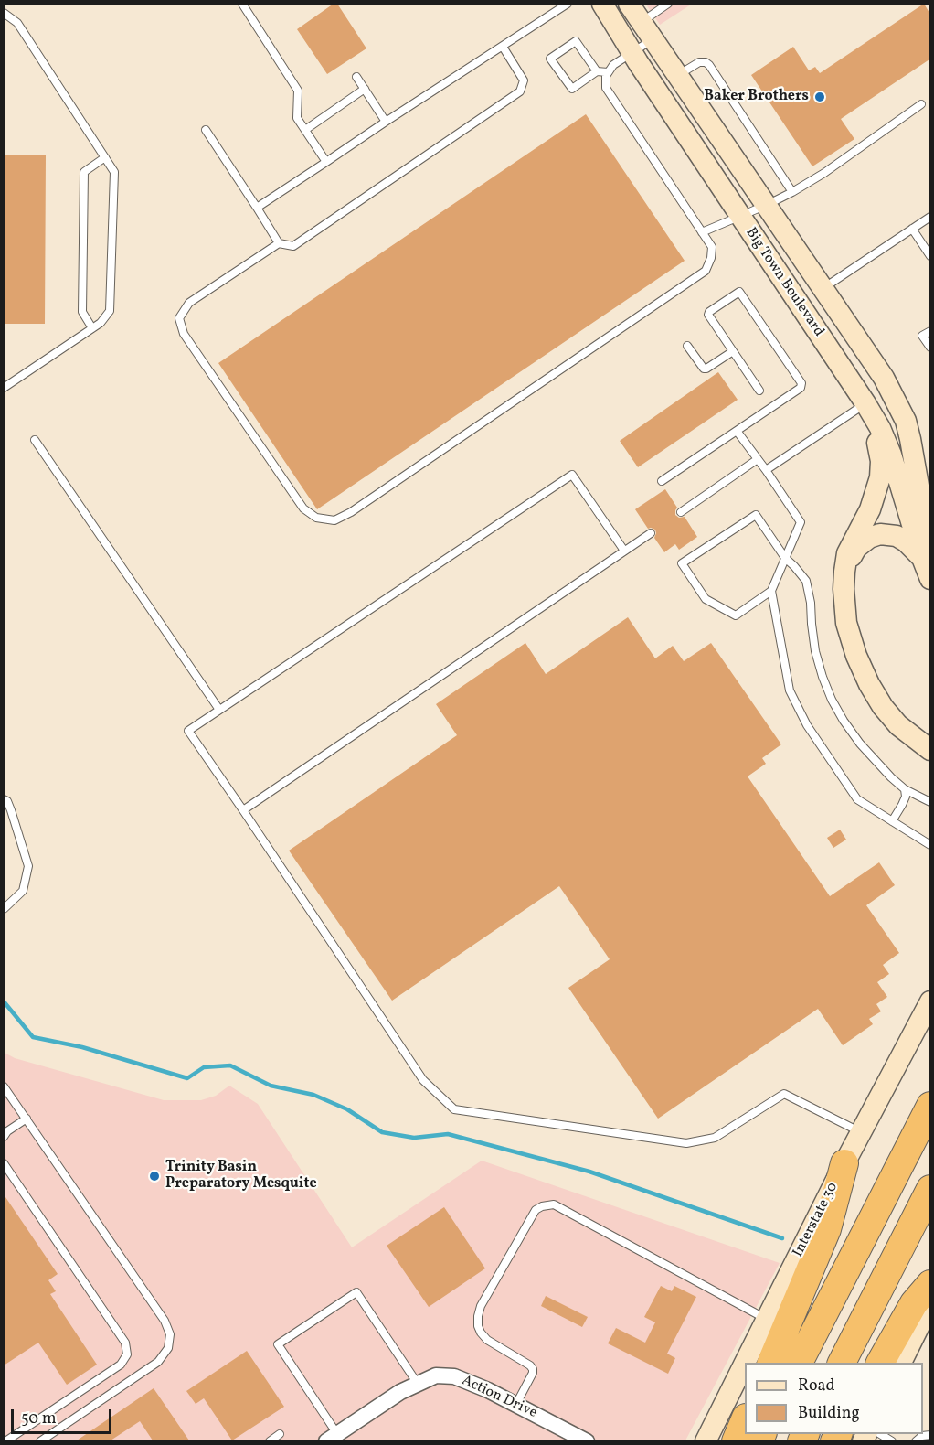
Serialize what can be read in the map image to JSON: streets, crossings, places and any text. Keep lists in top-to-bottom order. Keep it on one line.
{"streets":{"main road":["Big Town Boulevard","Interstate 30"],"street":["Action Drive"]},"places":["Baker Brothers","Trinity Basin Preparatory Mesquite"],"legend":["Road","Building"],"scale_bar":"50 m"}
